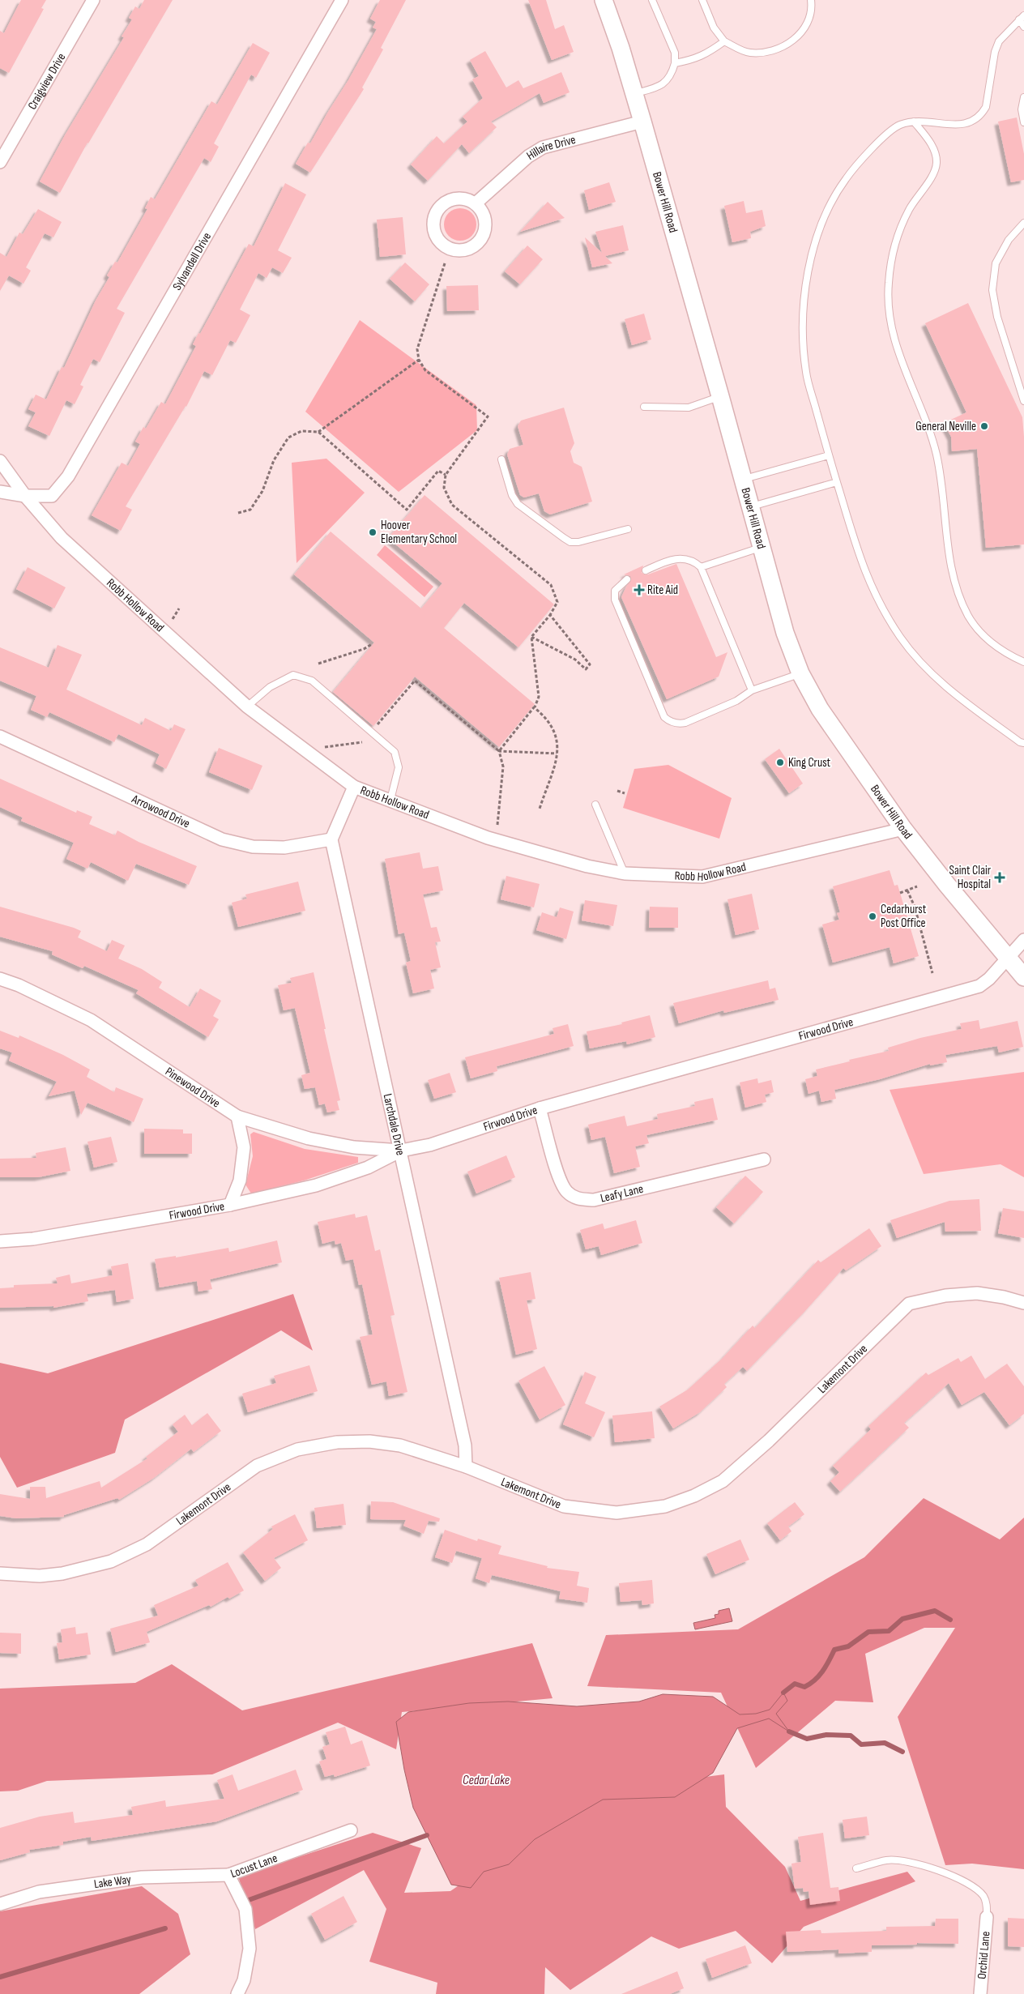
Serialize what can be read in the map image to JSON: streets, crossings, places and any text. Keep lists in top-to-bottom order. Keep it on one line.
{"streets":{"main road":["Bower Hill Road"],"street":["Craigview Drive","Hillaire Drive","Sylvandell Drive","Robb Hollow Road","Arrowood Drive","Firwood Drive","Pinewood Drive","Larchdale Drive","Leafy Lane","Lakemont Drive","Locust Lane","Lake Way","Orchid Lane"]},"crossings":[["Hillaire Drive","Bower Hill Road"],["Bower Hill Road","Robb Hollow Road"],["Bower Hill Road","Firwood Drive"],["Sylvandell Drive","Robb Hollow Road"],["Arrowood Drive","Larchdale Drive"],["Firwood Drive","Pinewood Drive"],["Firwood Drive","Larchdale Drive"],["Firwood Drive","Leafy Lane"],["Pinewood Drive","Larchdale Drive"],["Larchdale Drive","Lakemont Drive"],["Locust Lane","Lake Way"]],"water":["Cedar Lake"],"places":{"other":["General Neville","Hoover Elementary School","King Crust","Cedarhurst Post Office"],"health":["Rite Aid","Saint Clair Hospital"]}}
